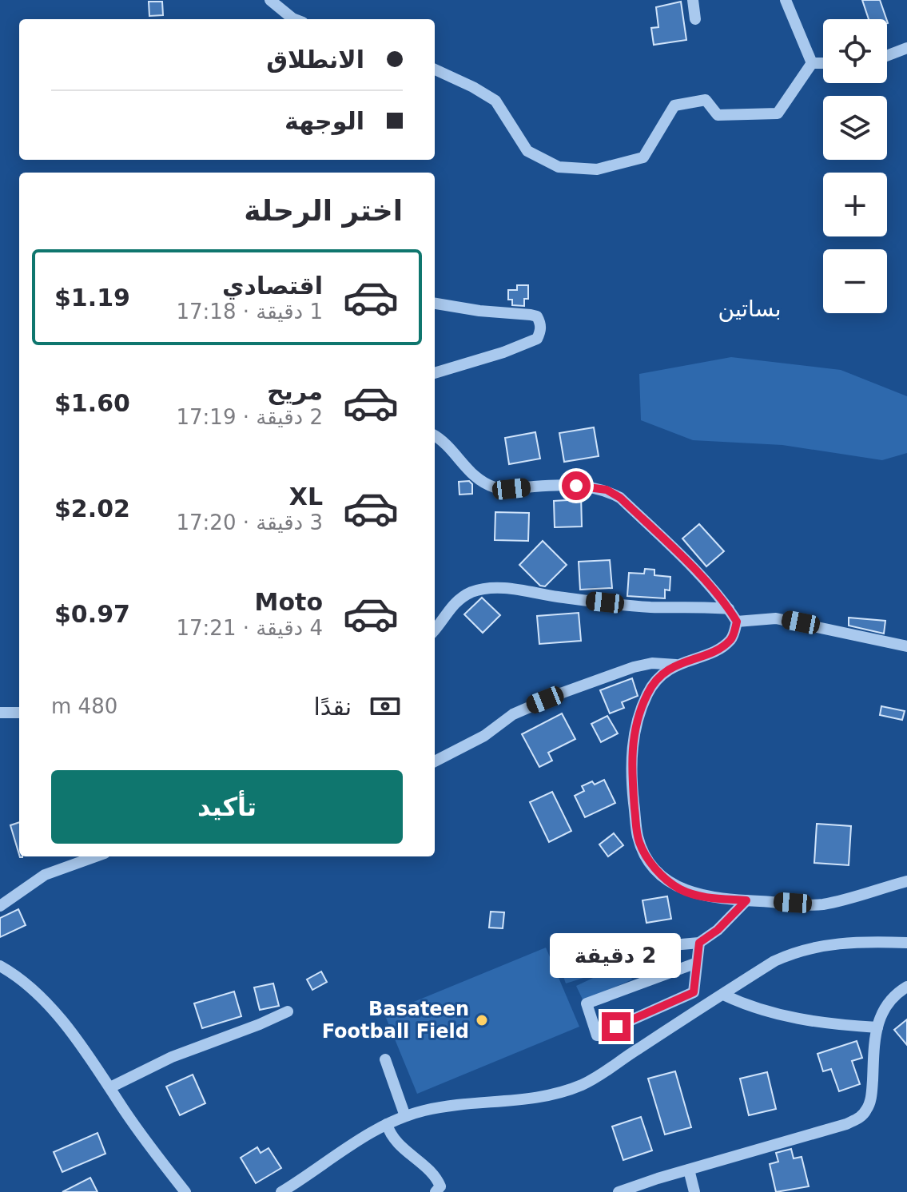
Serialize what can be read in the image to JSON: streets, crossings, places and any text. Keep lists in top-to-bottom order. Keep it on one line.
{"districts":["بساتين"],"places":["Basateen Football Field"],"page":{"map_buttons":["+","−"],"banner":["الانطلاق","الوجهة"],"heading":"اختر الرحلة","list":[{"name":"اقتصادي","note":"1 دقيقة · 17:18","value":"$1.19"},{"name":"مريح","note":"2 دقيقة · 17:19","value":"$1.60"},{"name":"XL","note":"3 دقيقة · 17:20","value":"$2.02"},{"name":"Moto","note":"4 دقيقة · 17:21","value":"$0.97"}],"pay":["نقدًا","480 m"],"buttons":"تأكيد","bubble":"2 دقيقة"}}
